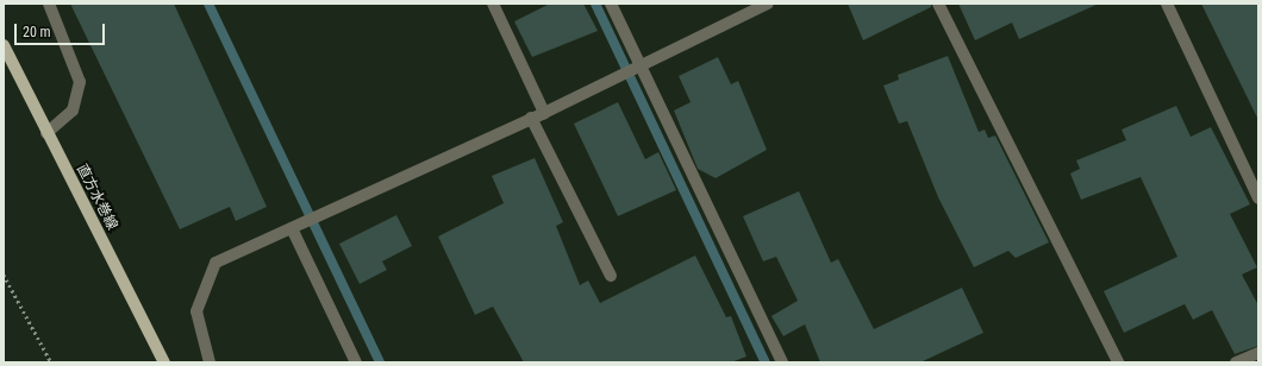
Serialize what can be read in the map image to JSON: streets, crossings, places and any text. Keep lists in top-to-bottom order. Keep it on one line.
{"streets":{"main road":["直方水巻線"]},"scale_bar":"20 m"}
